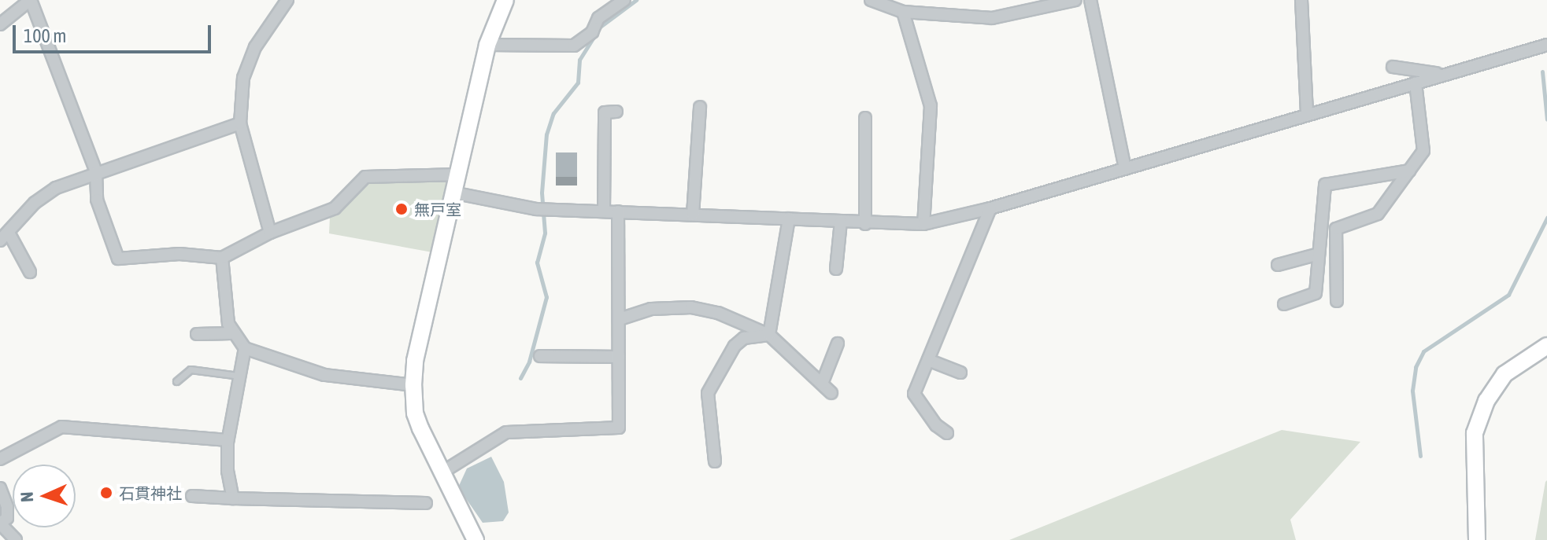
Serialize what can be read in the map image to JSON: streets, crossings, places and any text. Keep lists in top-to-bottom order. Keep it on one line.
{"places":["無戸室","石貫神社"],"scale_bar":"100 m","north":"left"}
